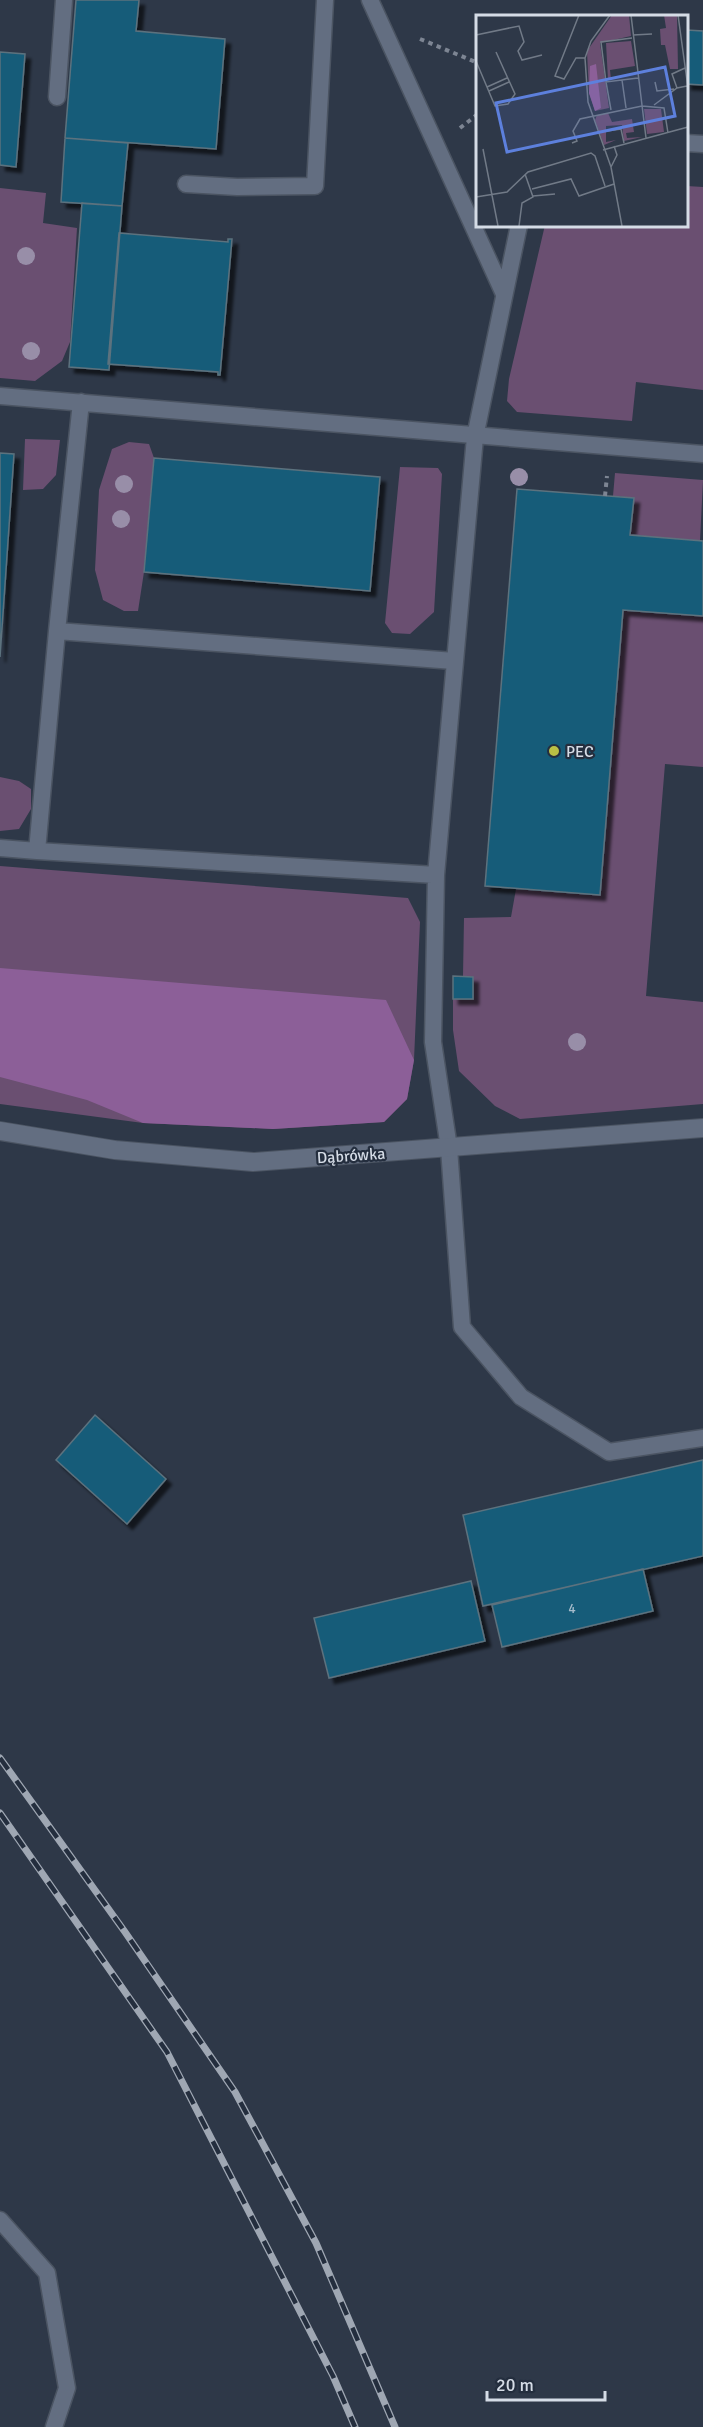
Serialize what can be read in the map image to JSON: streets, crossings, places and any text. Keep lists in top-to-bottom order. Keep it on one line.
{"streets":{"street":["Dąbrówka"]},"places":["PEC"],"house_numbers":["4"],"scale_bar":"20 m"}
